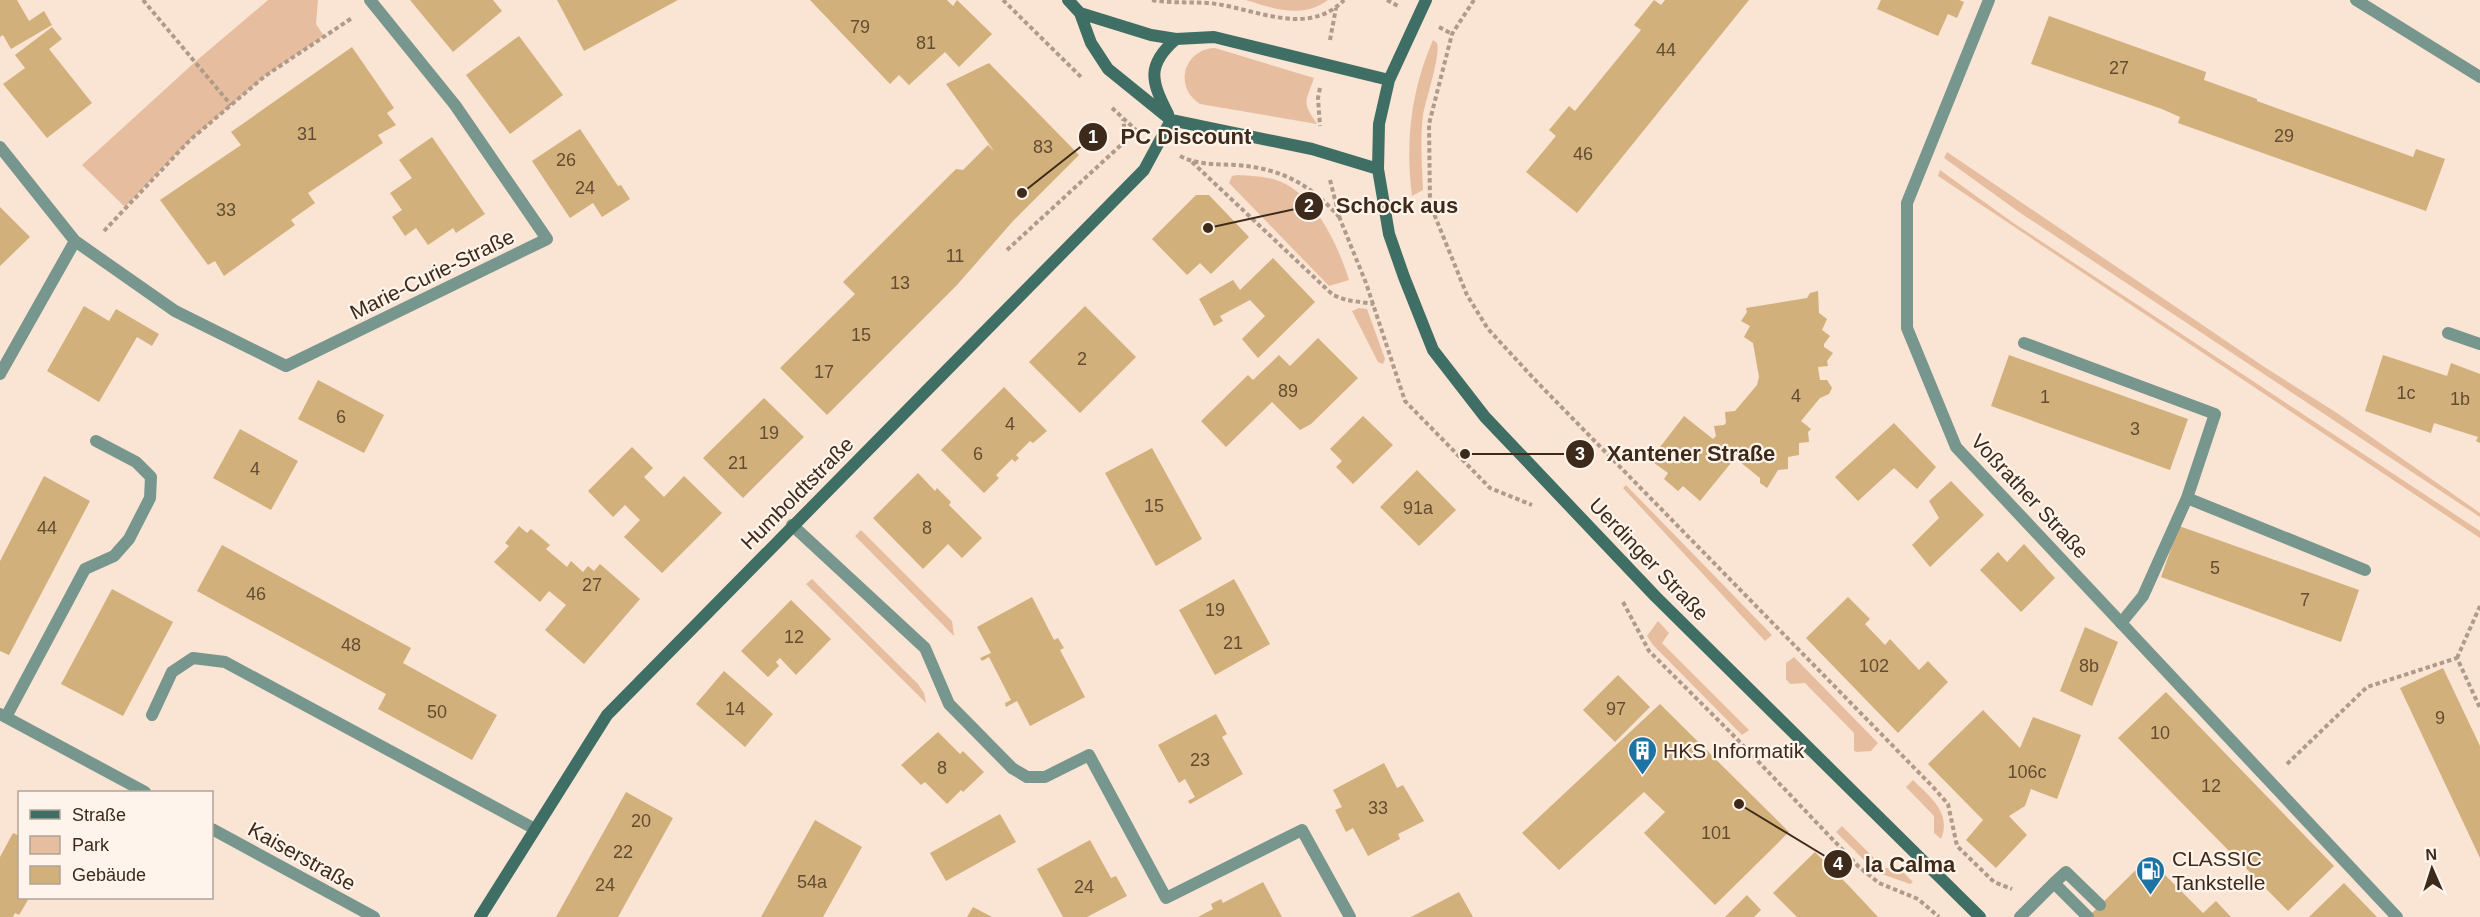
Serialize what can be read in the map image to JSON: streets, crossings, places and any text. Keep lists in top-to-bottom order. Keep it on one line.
{"streets":{"main road":["Humboldtstraße","Uerdinger Straße"],"street":["Marie-Curie-Straße","Voßrather Straße","Kaiserstraße"]},"places":{"other":["PC Discount","Schock aus","Xantener Straße","la Calma"],"building":["HKS Informatik"],"fuel station":["CLASSIC Tankstelle"]},"house_numbers":["79","81","44","27","31","29","83","46","26","24","33","11","13","15","2","17","89","1c","4","1","1b","6","4","3","19","6","21","4","15","91a","44","8","5","27","46","7","19","12","21","48","102","8b","14","97","50","9","10","23","8","106c","12","33","20","101","22","54a","24","24"],"legend":["Straße","Park","Gebäude"],"north":"top"}
